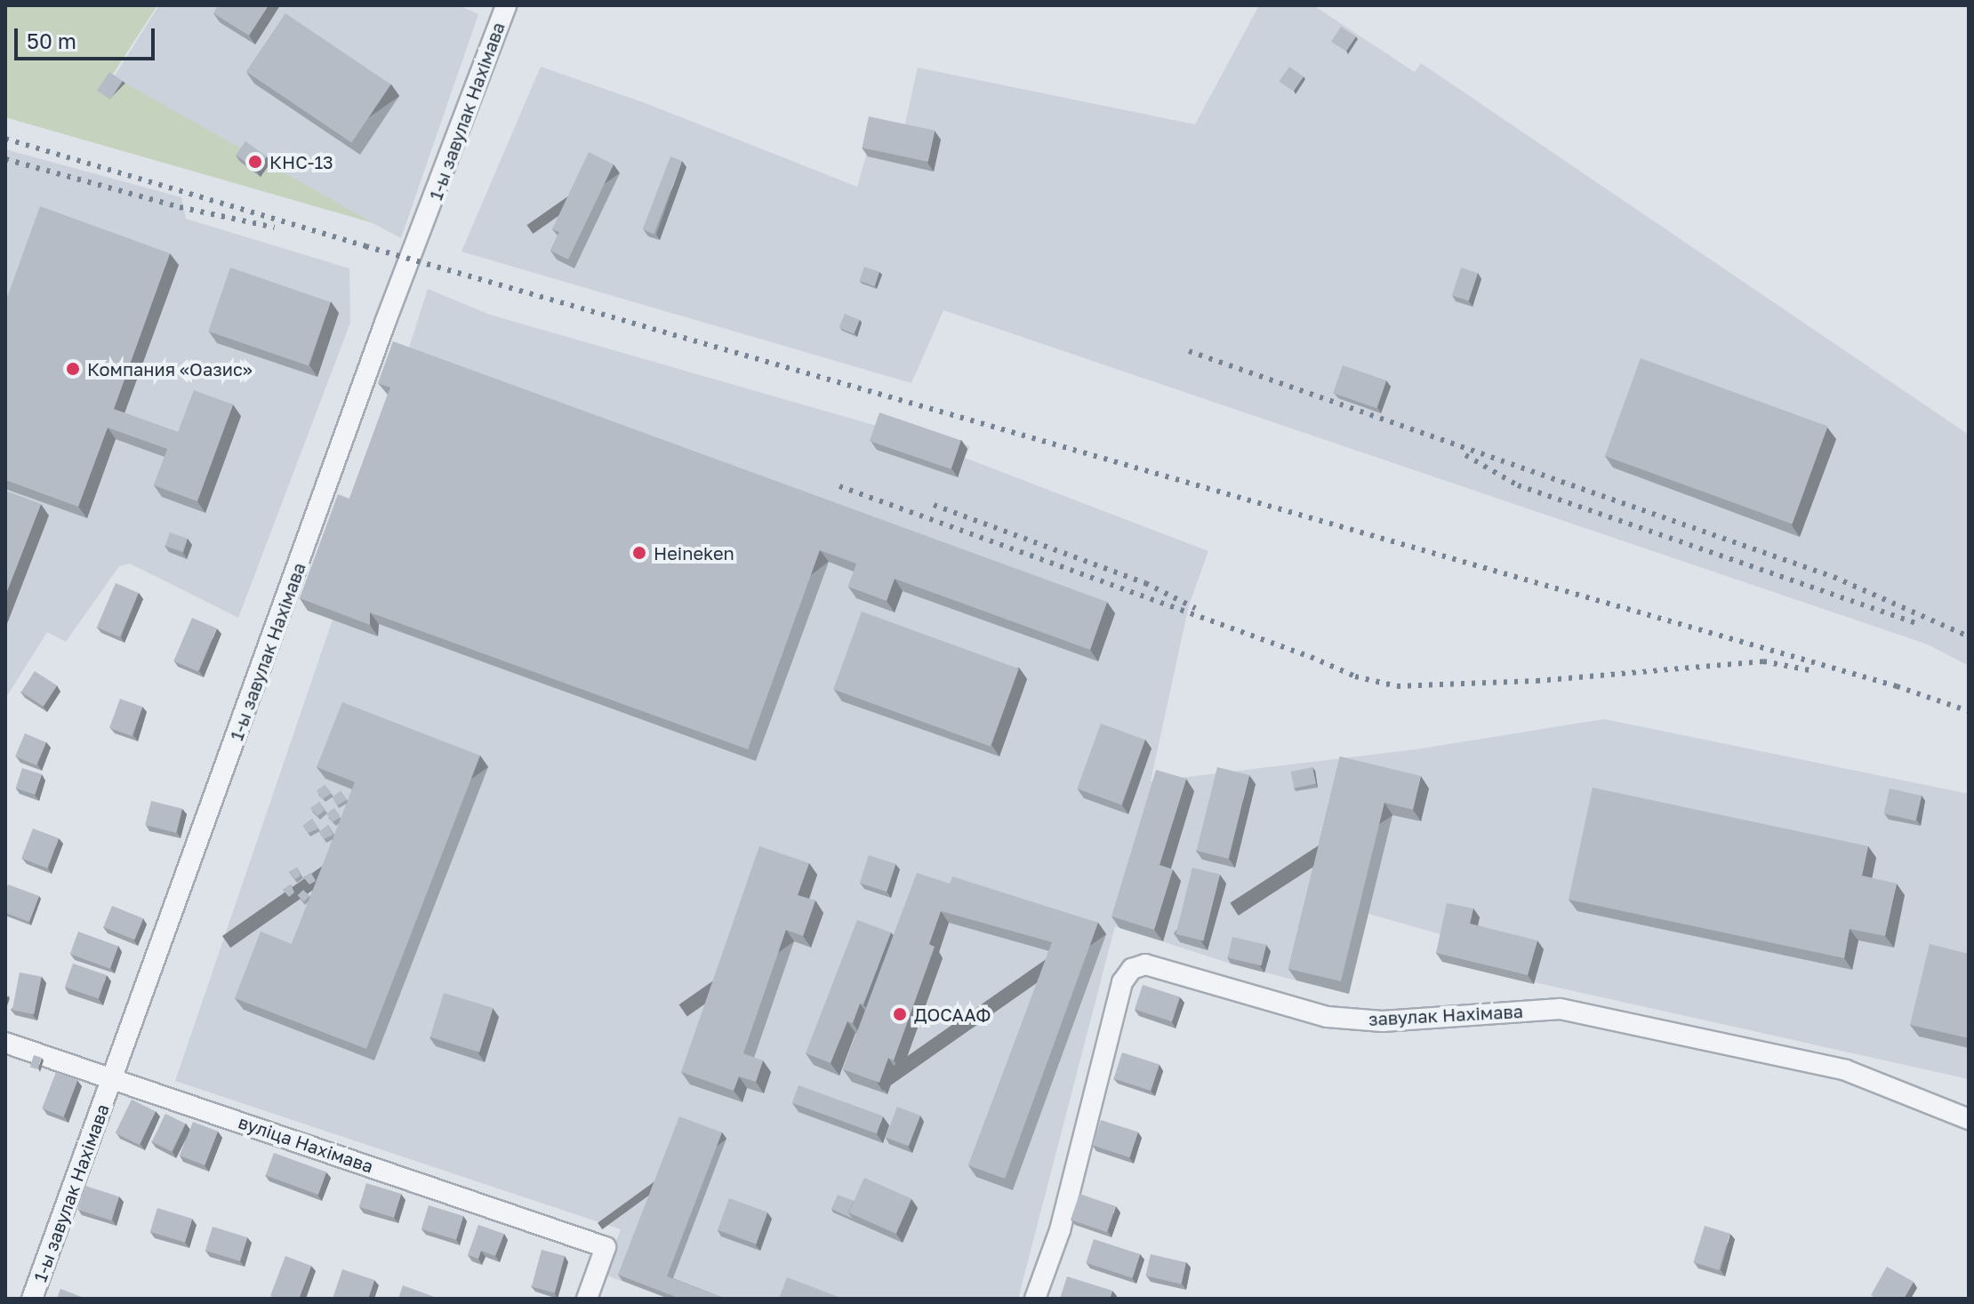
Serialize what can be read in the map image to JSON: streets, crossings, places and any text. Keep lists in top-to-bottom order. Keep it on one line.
{"streets":{"street":["1-ы завулак Нахімава","завулак Нахімава","вуліца Нахімава"]},"crossings":[["1-ы завулак Нахімава","вуліца Нахімава"]],"places":["КНС-13","Компания «Оазис»","Heineken","ДОСААФ"],"scale_bar":"50 m"}
